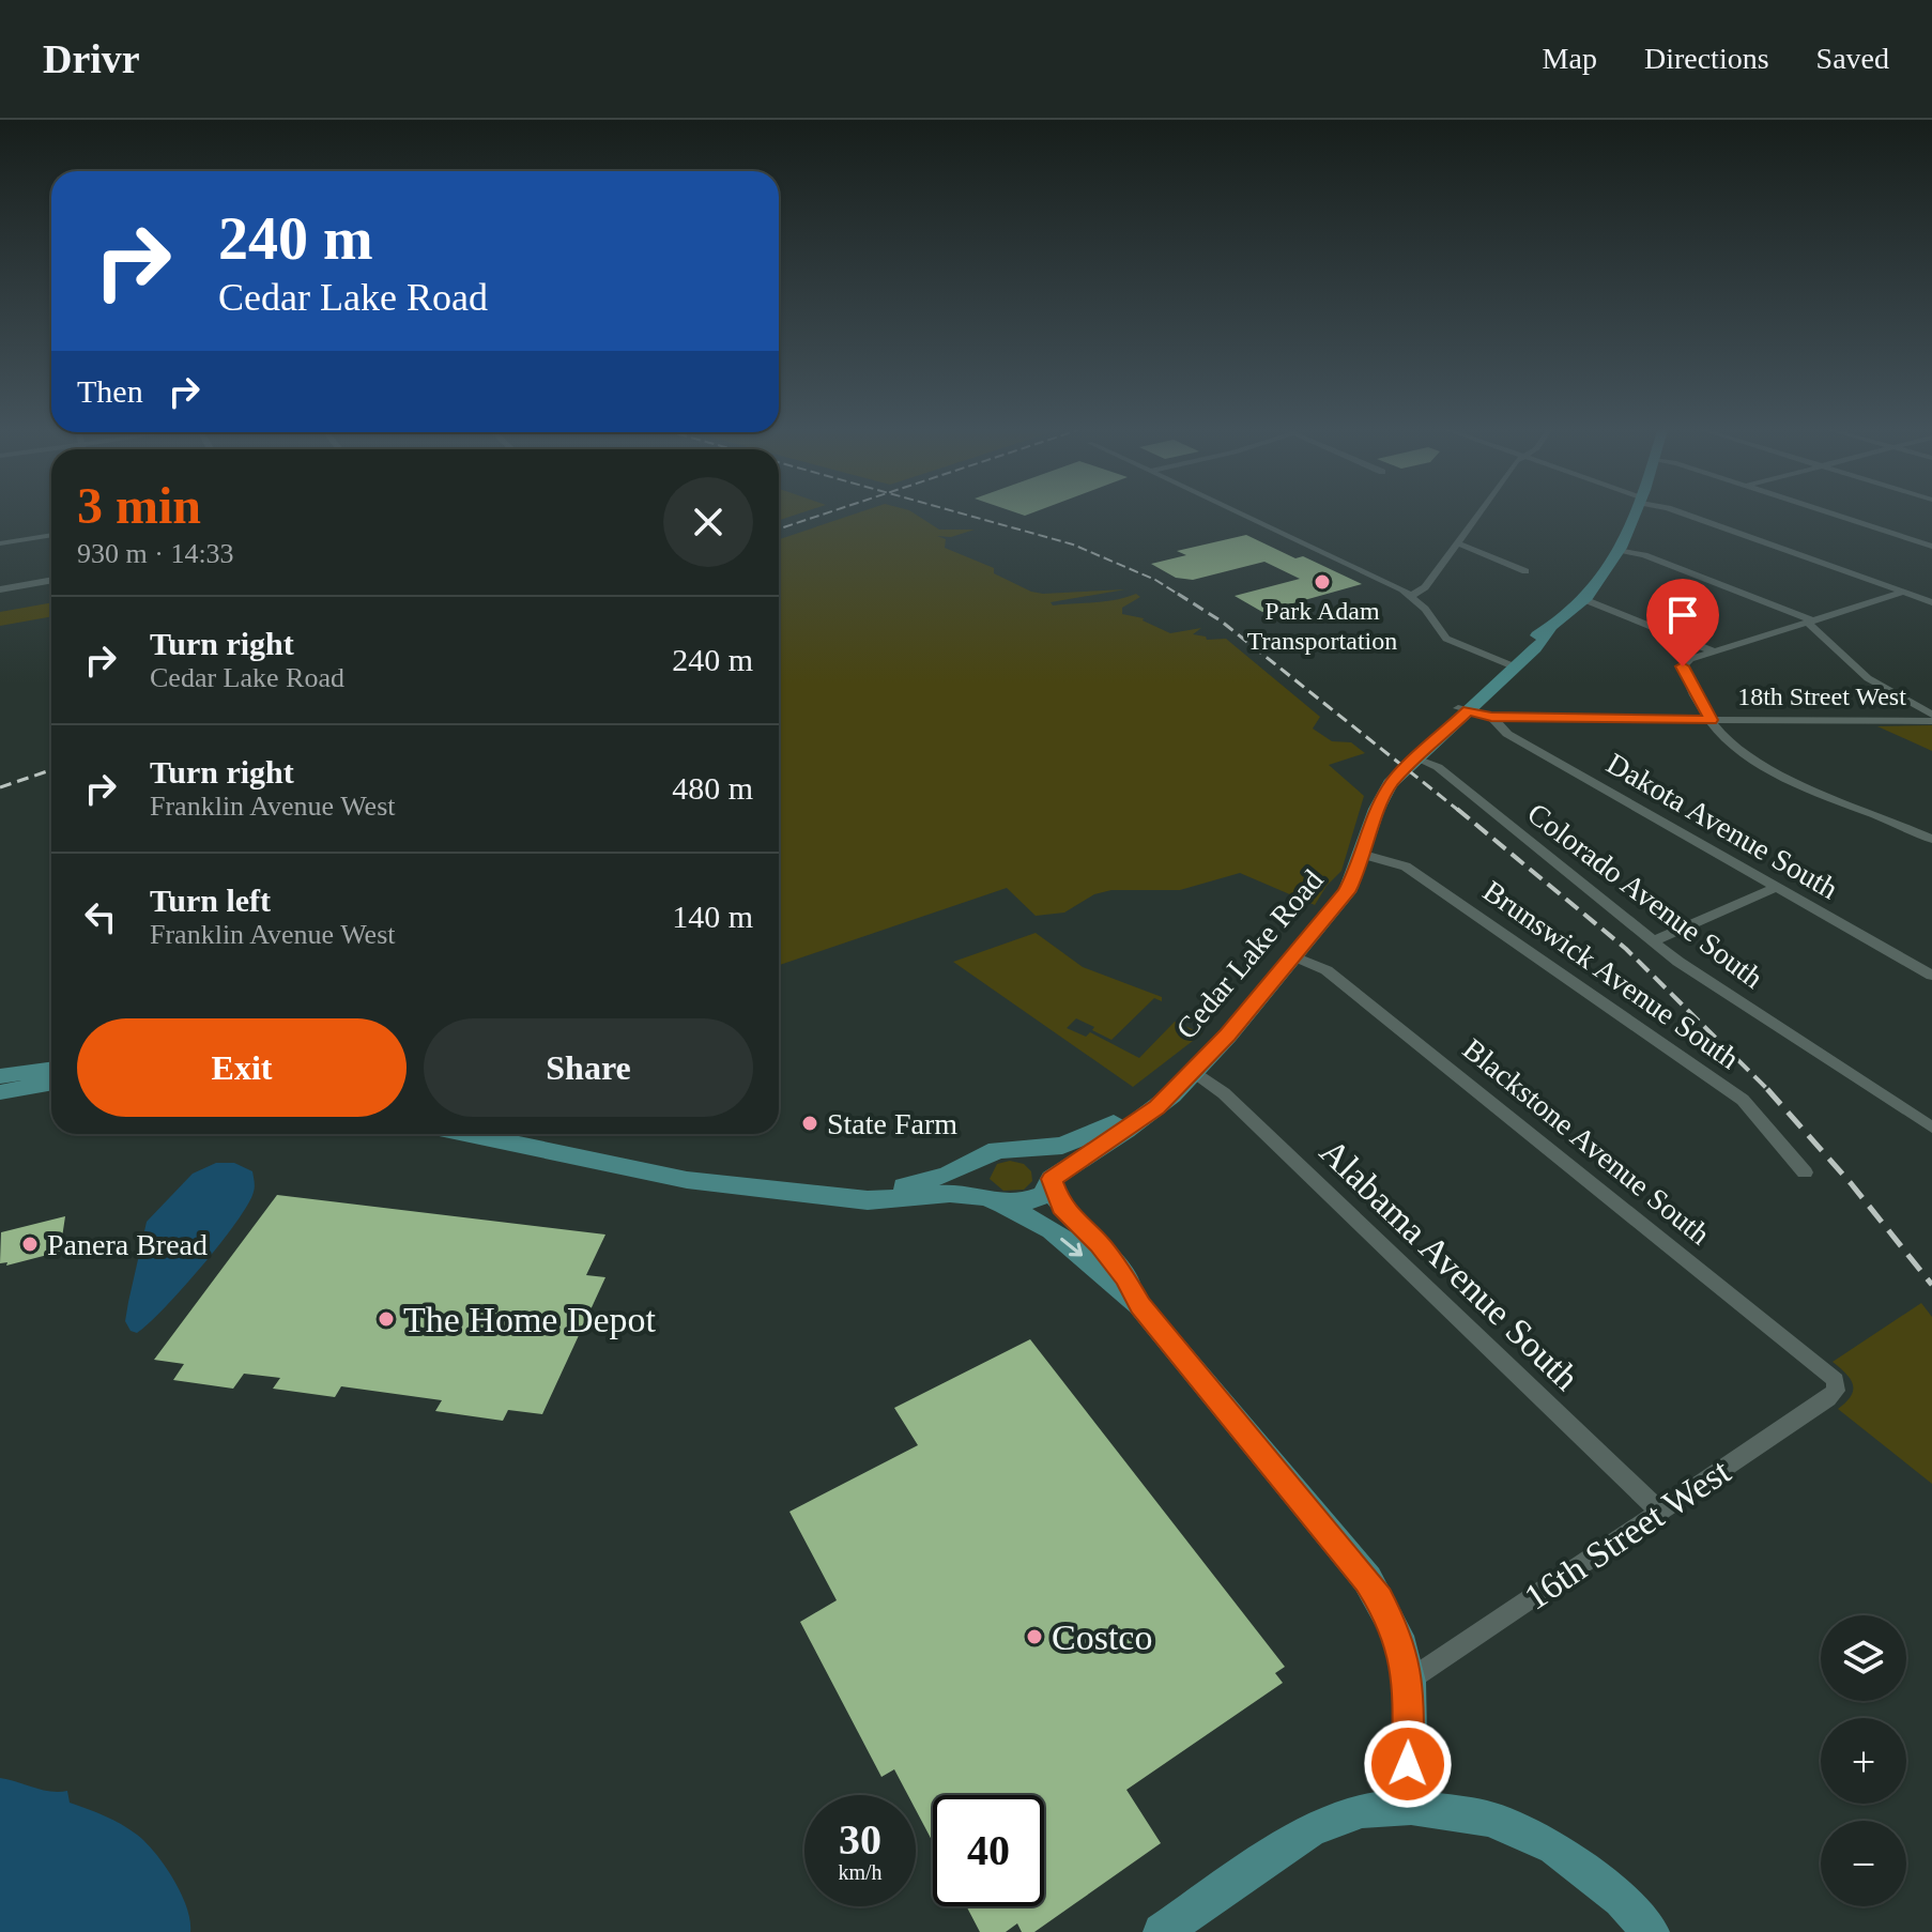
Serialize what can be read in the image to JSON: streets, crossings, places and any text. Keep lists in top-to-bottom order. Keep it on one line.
{"streets":{"street":["18th Street West","Dakota Avenue South","Colorado Avenue South","Cedar Lake Road","Brunswick Avenue South","Blackstone Avenue South","Alabama Avenue South","16th Street West"]},"crossings":[["18th Street West","Dakota Avenue South"],["Colorado Avenue South","Cedar Lake Road"],["Cedar Lake Road","Brunswick Avenue South"],["Cedar Lake Road","Blackstone Avenue South"],["Cedar Lake Road","Alabama Avenue South"],["Blackstone Avenue South","16th Street West"],["Alabama Avenue South","16th Street West"]],"places":["Park Adam Transportation","State Farm","Panera Bread","The Home Depot","Costco"],"page":{"header":"Drivr","nav":["Map","Directions","Saved"],"turn":["240 m","Cedar Lake Road"],"then":"Then","heading":["3 min","930 m · 14:33"],"list":[{"name":"Turn right","note":"Cedar Lake Road","value":"240 m"},{"name":"Turn right","note":"Franklin Avenue West","value":"480 m"},{"name":"Turn left","note":"Franklin Avenue West","value":"140 m"}],"buttons":["Exit","Share"],"map_buttons":["+","−"],"speed":"30 km/h","limit":"40"}}
